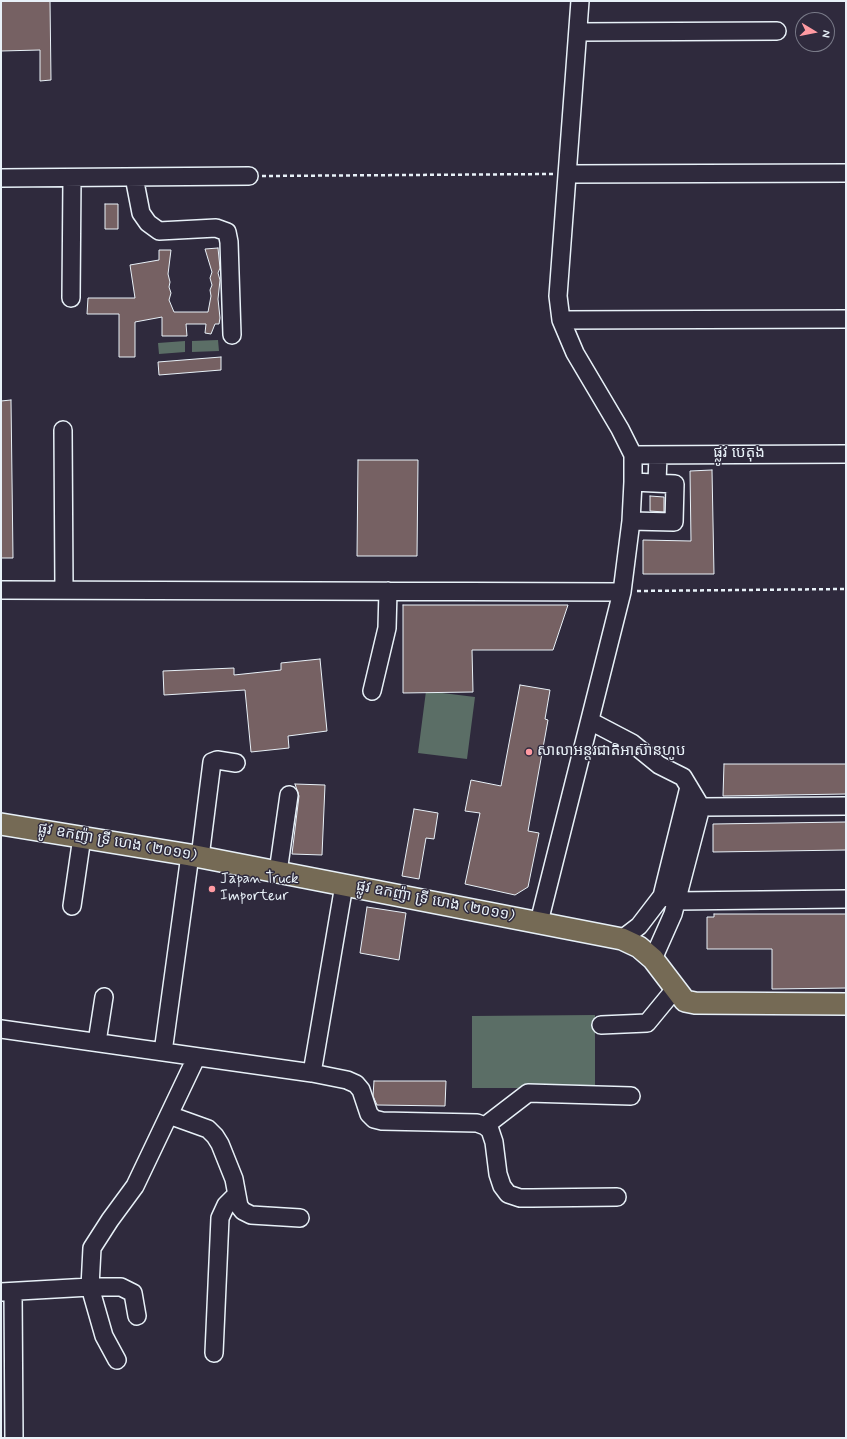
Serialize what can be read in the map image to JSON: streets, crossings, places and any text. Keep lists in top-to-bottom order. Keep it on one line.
{"streets":{"main road":["ផ្លូវ ឧកញ៉ា ទ្រី ហេង (២០១១)"],"street":["ផ្លូវ បេតុង"]},"places":["សាលាអន្ដរជាតិអាស៊ានហូប","Japan Truck Importeur"],"north":"right"}
